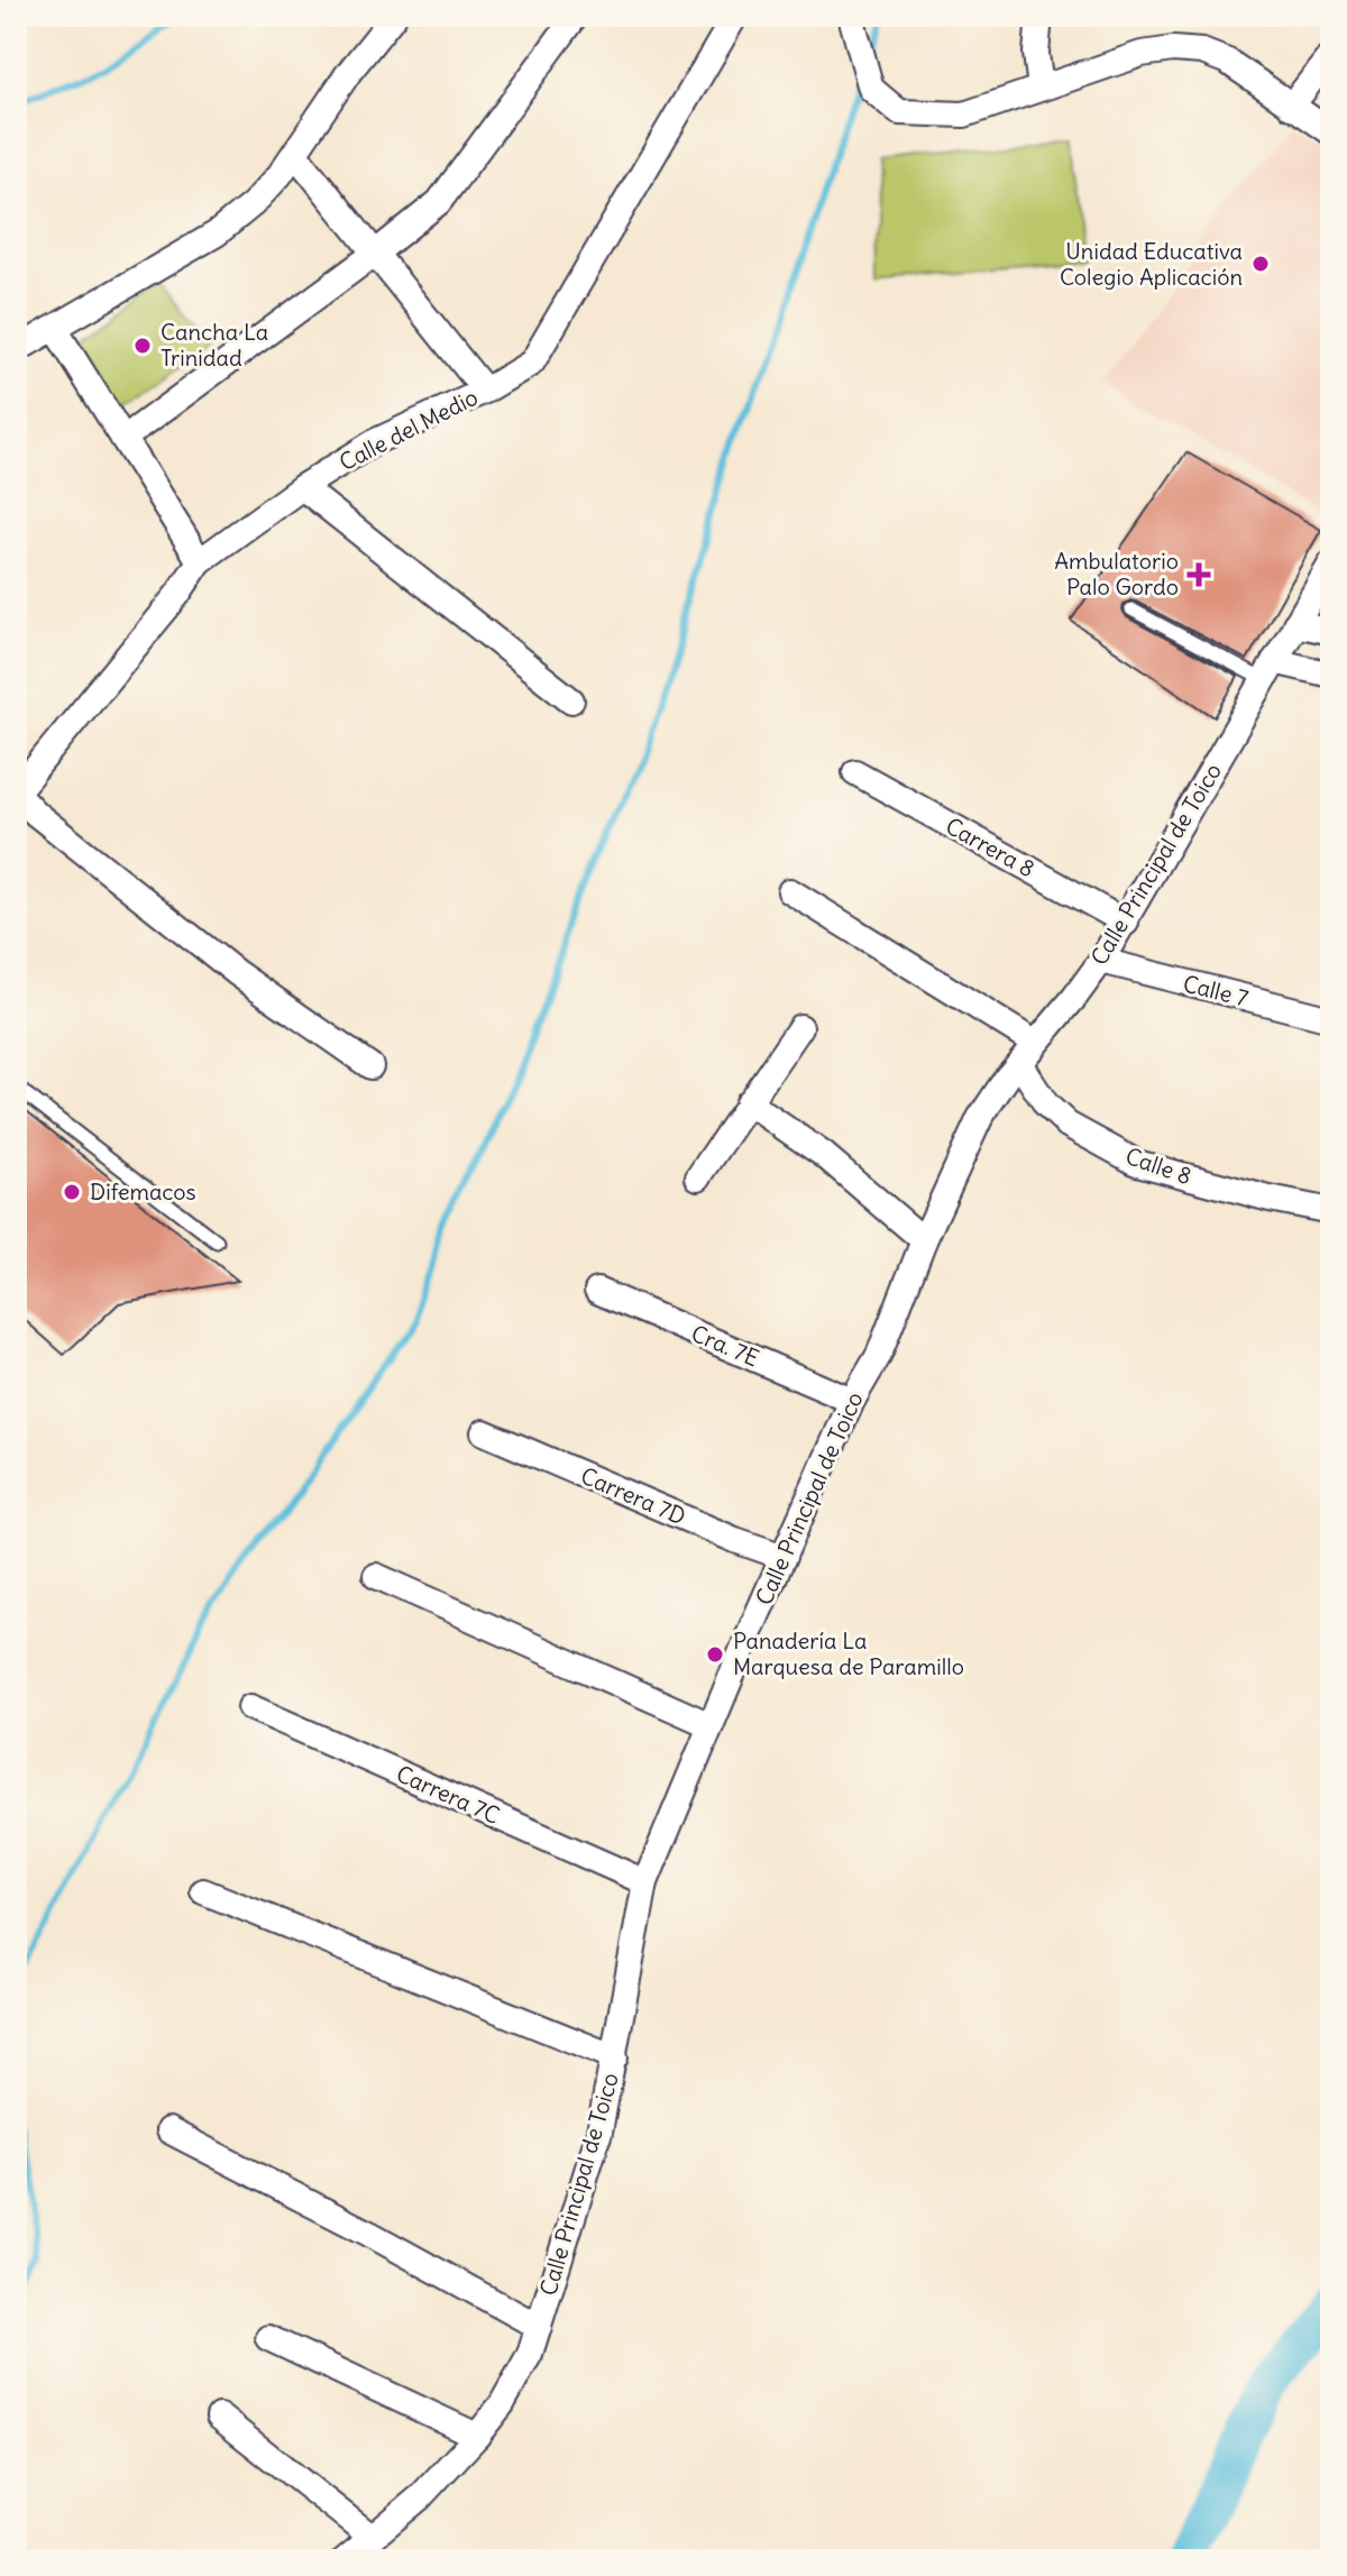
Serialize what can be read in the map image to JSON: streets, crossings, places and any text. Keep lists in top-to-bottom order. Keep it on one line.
{"streets":{"street":["Calle del Medio","Carrera 8","Calle Principal de Toico","Calle 7","Calle 8","Cra. 7E","Carrera 7D","Carrera 7C"]},"crossings":[["Carrera 8","Calle Principal de Toico"],["Calle Principal de Toico","Calle 7"],["Calle Principal de Toico","Calle 8"],["Calle Principal de Toico","Cra. 7E"],["Calle Principal de Toico","Carrera 7D"],["Calle Principal de Toico","Carrera 7C"]],"places":{"other":["Unidad Educativa Colegio Aplicación","Cancha La Trinidad","Difemacos","Panadería La Marquesa de Paramillo"],"health":["Ambulatorio Palo Gordo"]}}
